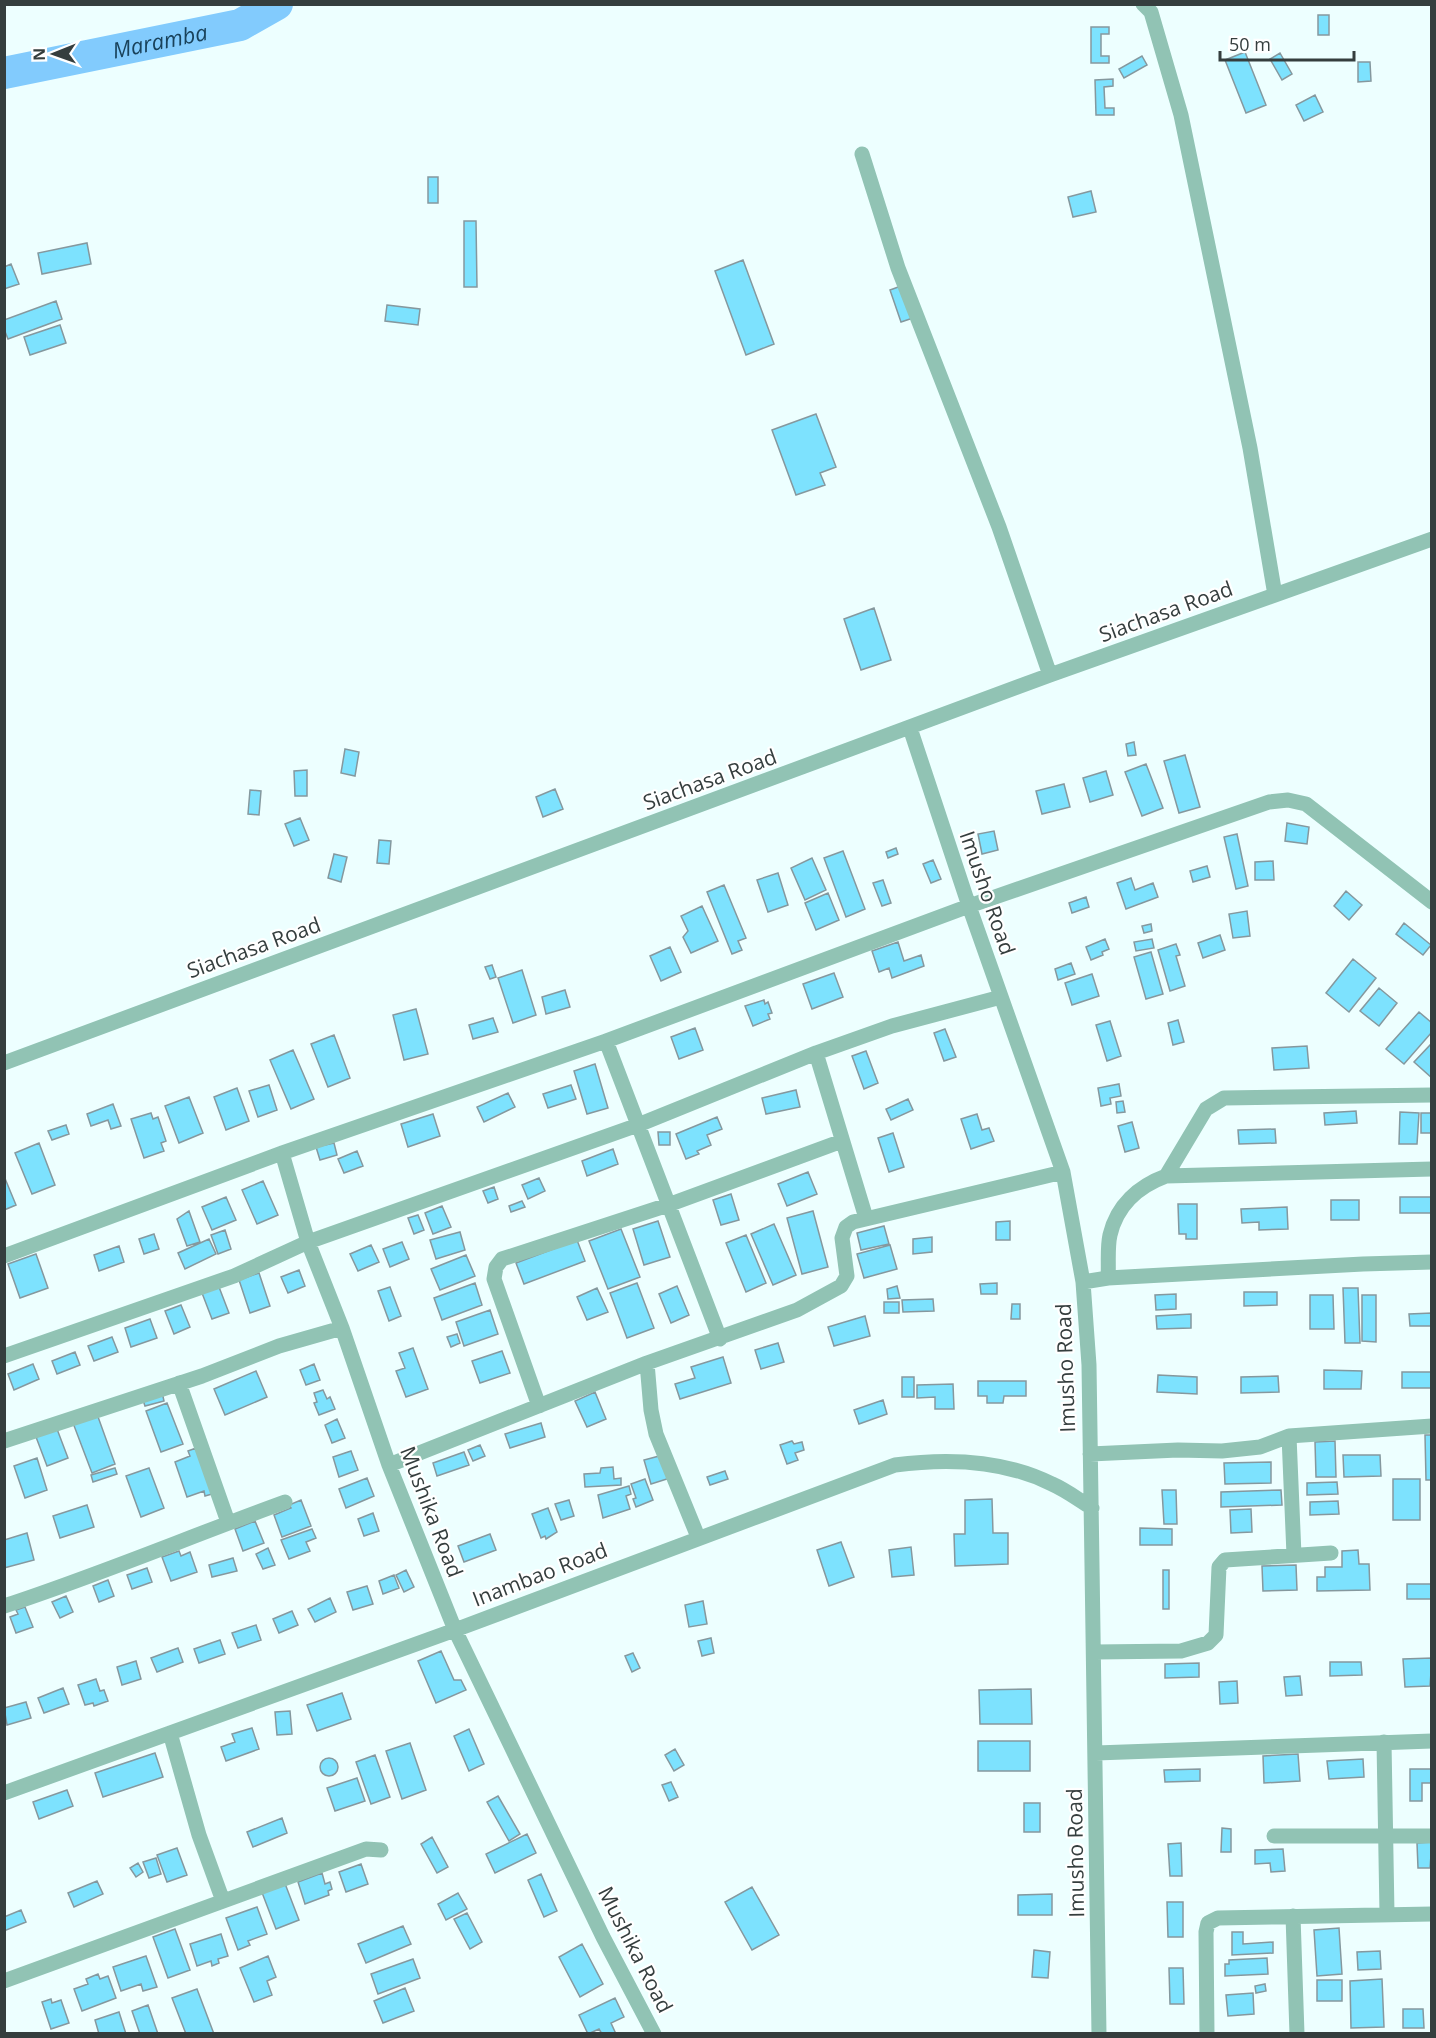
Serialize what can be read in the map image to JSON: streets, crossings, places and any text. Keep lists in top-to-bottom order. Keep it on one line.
{"streets":{"street":["Siachasa Road","Imusho Road","Mushika Road","Inambao Road"]},"crossings":[["Siachasa Road","Imusho Road"],["Imusho Road","Inambao Road"],["Mushika Road","Inambao Road"]],"water":["Maramba"],"scale_bar":"50 m","north":"left"}
